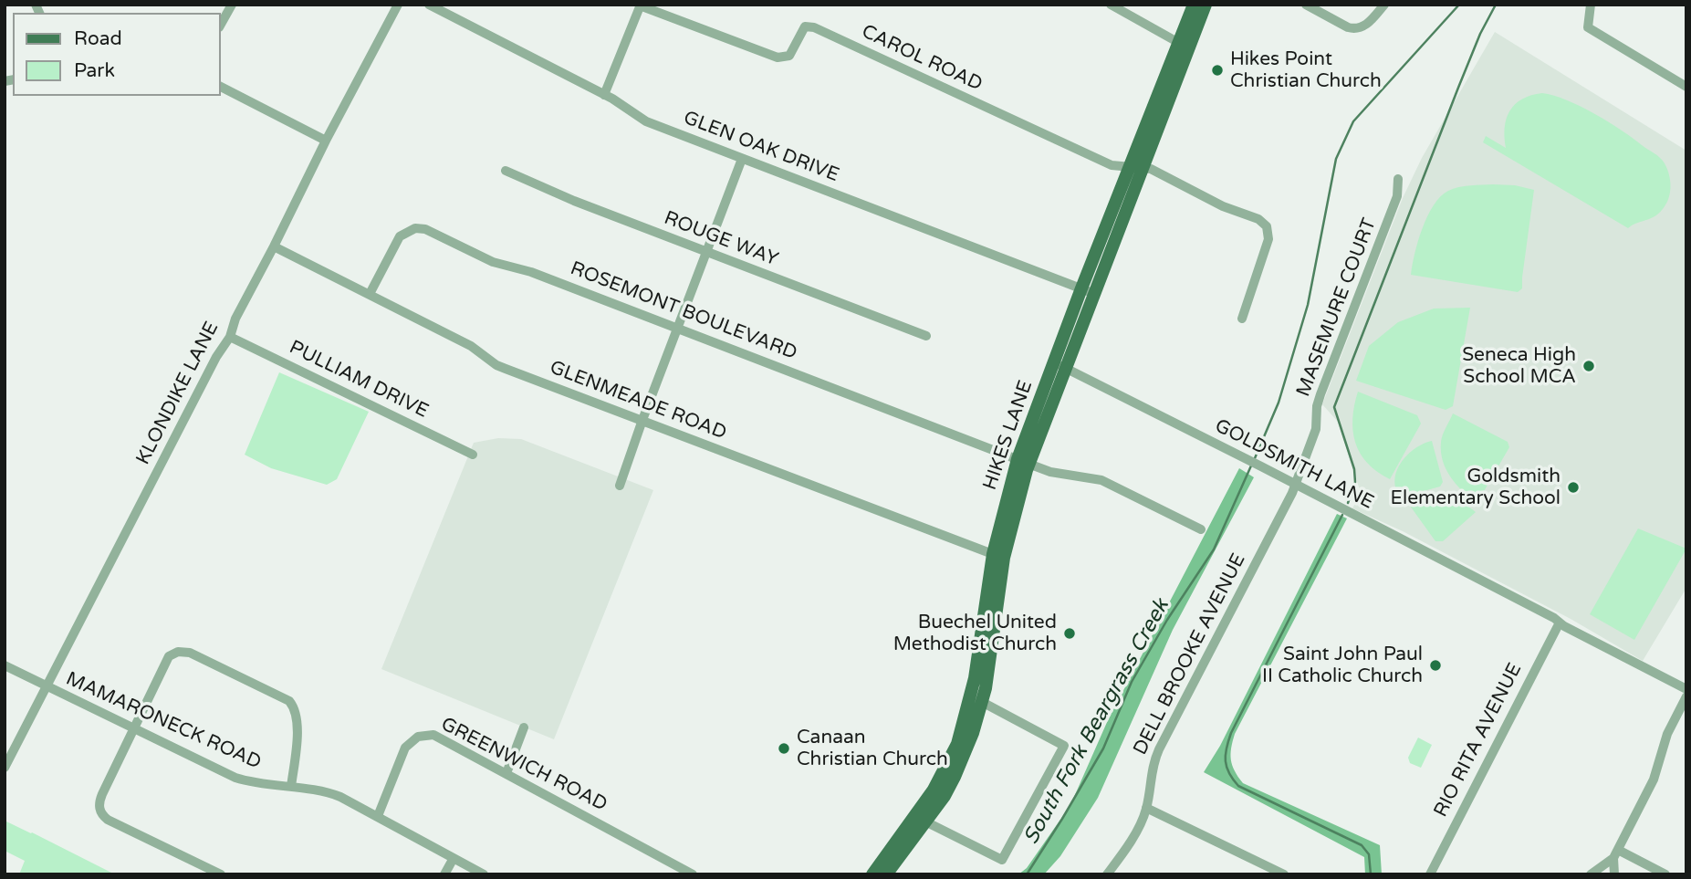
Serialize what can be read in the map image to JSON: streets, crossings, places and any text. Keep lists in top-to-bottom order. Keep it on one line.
{"streets":{"main road":["HIKES LANE"],"street":["CAROL ROAD","GLEN OAK DRIVE","ROUGE WAY","MASEMURE COURT","ROSEMONT BOULEVARD","PULLIAM DRIVE","KLONDIKE LANE","GLENMEADE ROAD","GOLDSMITH LANE","DELL BROOKE AVENUE","MAMARONECK ROAD","RIO RITA AVENUE","GREENWICH ROAD"]},"crossings":[["CAROL ROAD","HIKES LANE"],["GLEN OAK DRIVE","HIKES LANE"],["MASEMURE COURT","GOLDSMITH LANE"],["MASEMURE COURT","DELL BROOKE AVENUE"],["ROSEMONT BOULEVARD","GLENMEADE ROAD"],["ROSEMONT BOULEVARD","HIKES LANE"],["PULLIAM DRIVE","KLONDIKE LANE"],["KLONDIKE LANE","GLENMEADE ROAD"],["KLONDIKE LANE","MAMARONECK ROAD"],["GLENMEADE ROAD","HIKES LANE"],["HIKES LANE","GOLDSMITH LANE"],["GOLDSMITH LANE","DELL BROOKE AVENUE"],["GOLDSMITH LANE","RIO RITA AVENUE"],["MAMARONECK ROAD","GREENWICH ROAD"]],"water":["South Fork Beargrass Creek"],"places":["Hikes Point Christian Church","Seneca High School MCA","Goldsmith Elementary School","Buechel United Methodist Church","Saint John Paul II Catholic Church","Canaan Christian Church"],"legend":["Road","Park"]}
